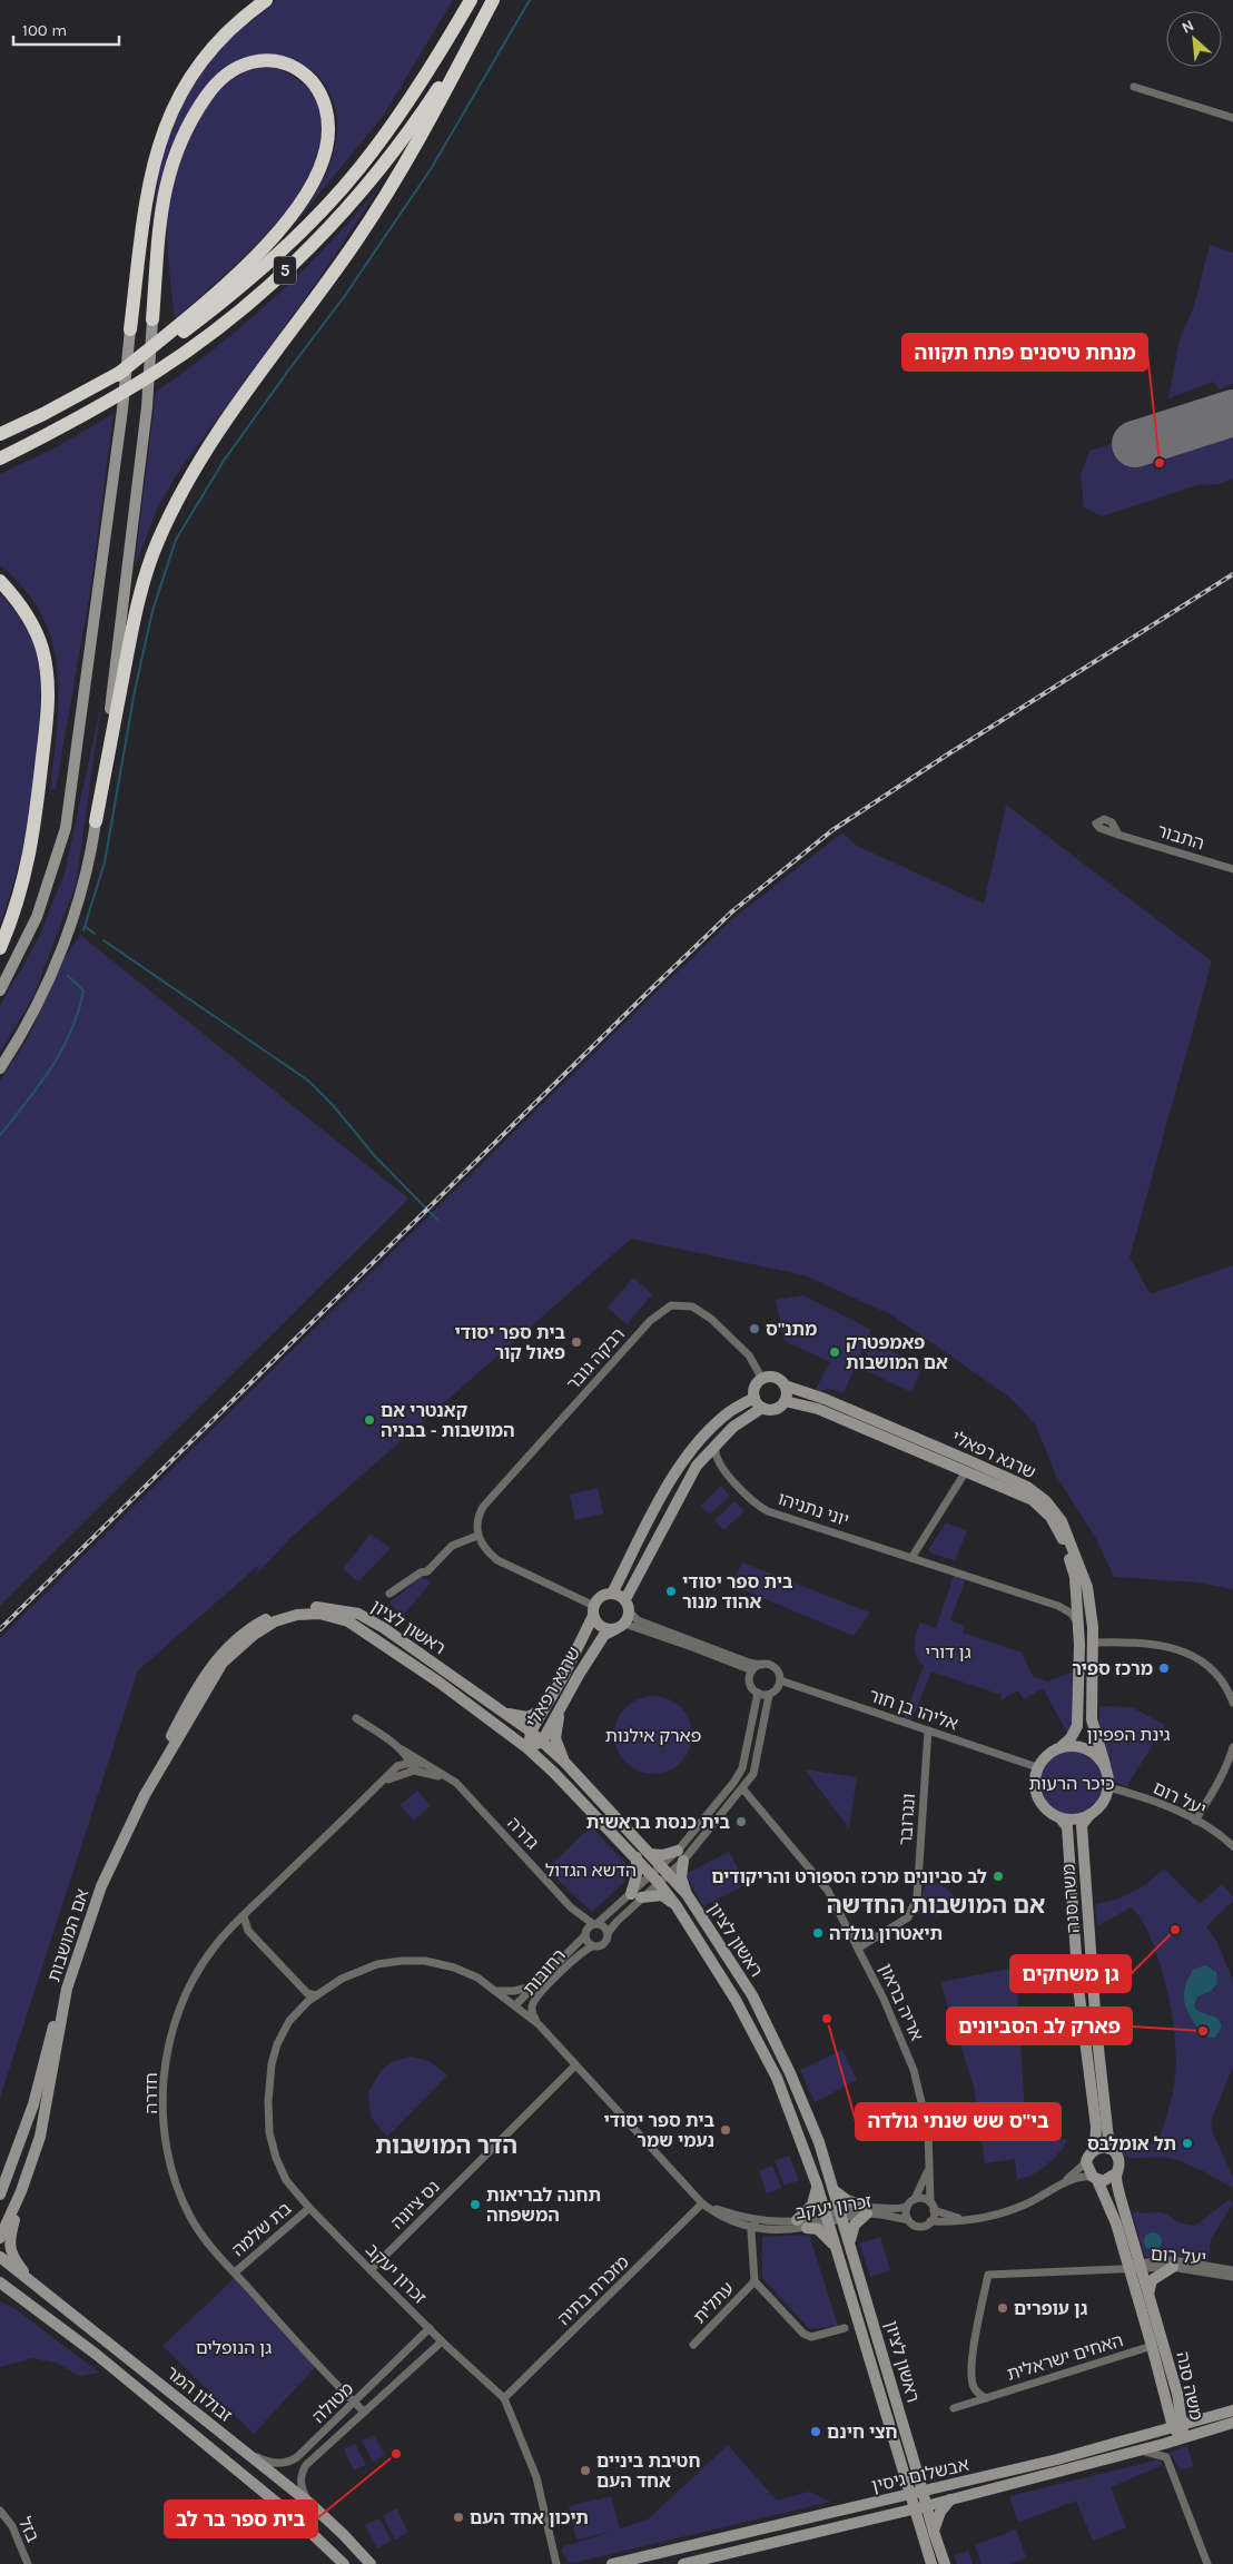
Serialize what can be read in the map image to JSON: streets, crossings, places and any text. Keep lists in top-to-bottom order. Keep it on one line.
{"streets":{"highway":["5"],"main road":["שרגא רפאלי","ראשון לציון","משה סנה","אם המושבות","זבולון המר","אבשלום גיסין"],"street":["התבור","רבקה גובר","יוני נתניהו","אליהו בן חור","יעל רום","ונגרובר","גדרה","רחובות","אריה בראון","חדרה","נס ציונה","זכרון יעקב","בת שלמה","מזכרת בתיה","עתלית","האחים ישראלית","מטולה","בזל"]},"crossings":[["רבקה גובר","שרגא רפאלי"],["שרגא רפאלי","יוני נתניהו"],["שרגא רפאלי","ראשון לציון"],["שרגא רפאלי","אליהו בן חור"],["שרגא רפאלי","יעל רום"],["שרגא רפאלי","משה סנה"],["ראשון לציון","אם המושבות"],["ראשון לציון","זכרון יעקב"],["ראשון לציון","אבשלום גיסין"],["אליהו בן חור","יעל רום"],["אליהו בן חור","ונגרובר"],["אליהו בן חור","משה סנה"],["יעל רום","משה סנה"],["ונגרובר","אריה בראון"],["גדרה","רחובות"],["גדרה","חדרה"],["משה סנה","האחים ישראלית"],["משה סנה","אבשלום גיסין"],["רחובות","זכרון יעקב"],["אריה בראון","זכרון יעקב"],["חדרה","בת שלמה"],["חדרה","מטולה"],["נס ציונה","זכרון יעקב"],["זכרון יעקב","בת שלמה"],["זכרון יעקב","מזכרת בתיה"],["זכרון יעקב","מטולה"],["זבולון המר","מטולה"]],"districts":["אם המושבות החדשה","הדר המושבות"],"parks":["גן דורי","גינת הפפיון","פארק אילנות","כיכר הרעות","הדשא הגדול","גן הנופלים"],"places":["מנחת טיסנים פתח תקווה","מתנ\"ס","בית ספר יסודי פאול קור","פאמפטרק אם המושבות","קאנטרי אם המושבות - בבניה","בית ספר יסודי אהוד מנור","מרכז ספיר","בית כנסת בראשית","לב סביונים מרכז הספורט והריקודים","גן משחקים","תיאטרון גולדה","בי\"ס שש שנתי גולדה","פארק לב הסביונים","בית ספר יסודי נעמי שמר","תל אומלבס","תחנה לבריאות המשפחה","גן עופרים","חצי חינם","בית ספר בר לב","חטיבת ביניים אחד העם","תיכון אחד העם"],"scale_bar":"100 m","north":"top left"}
